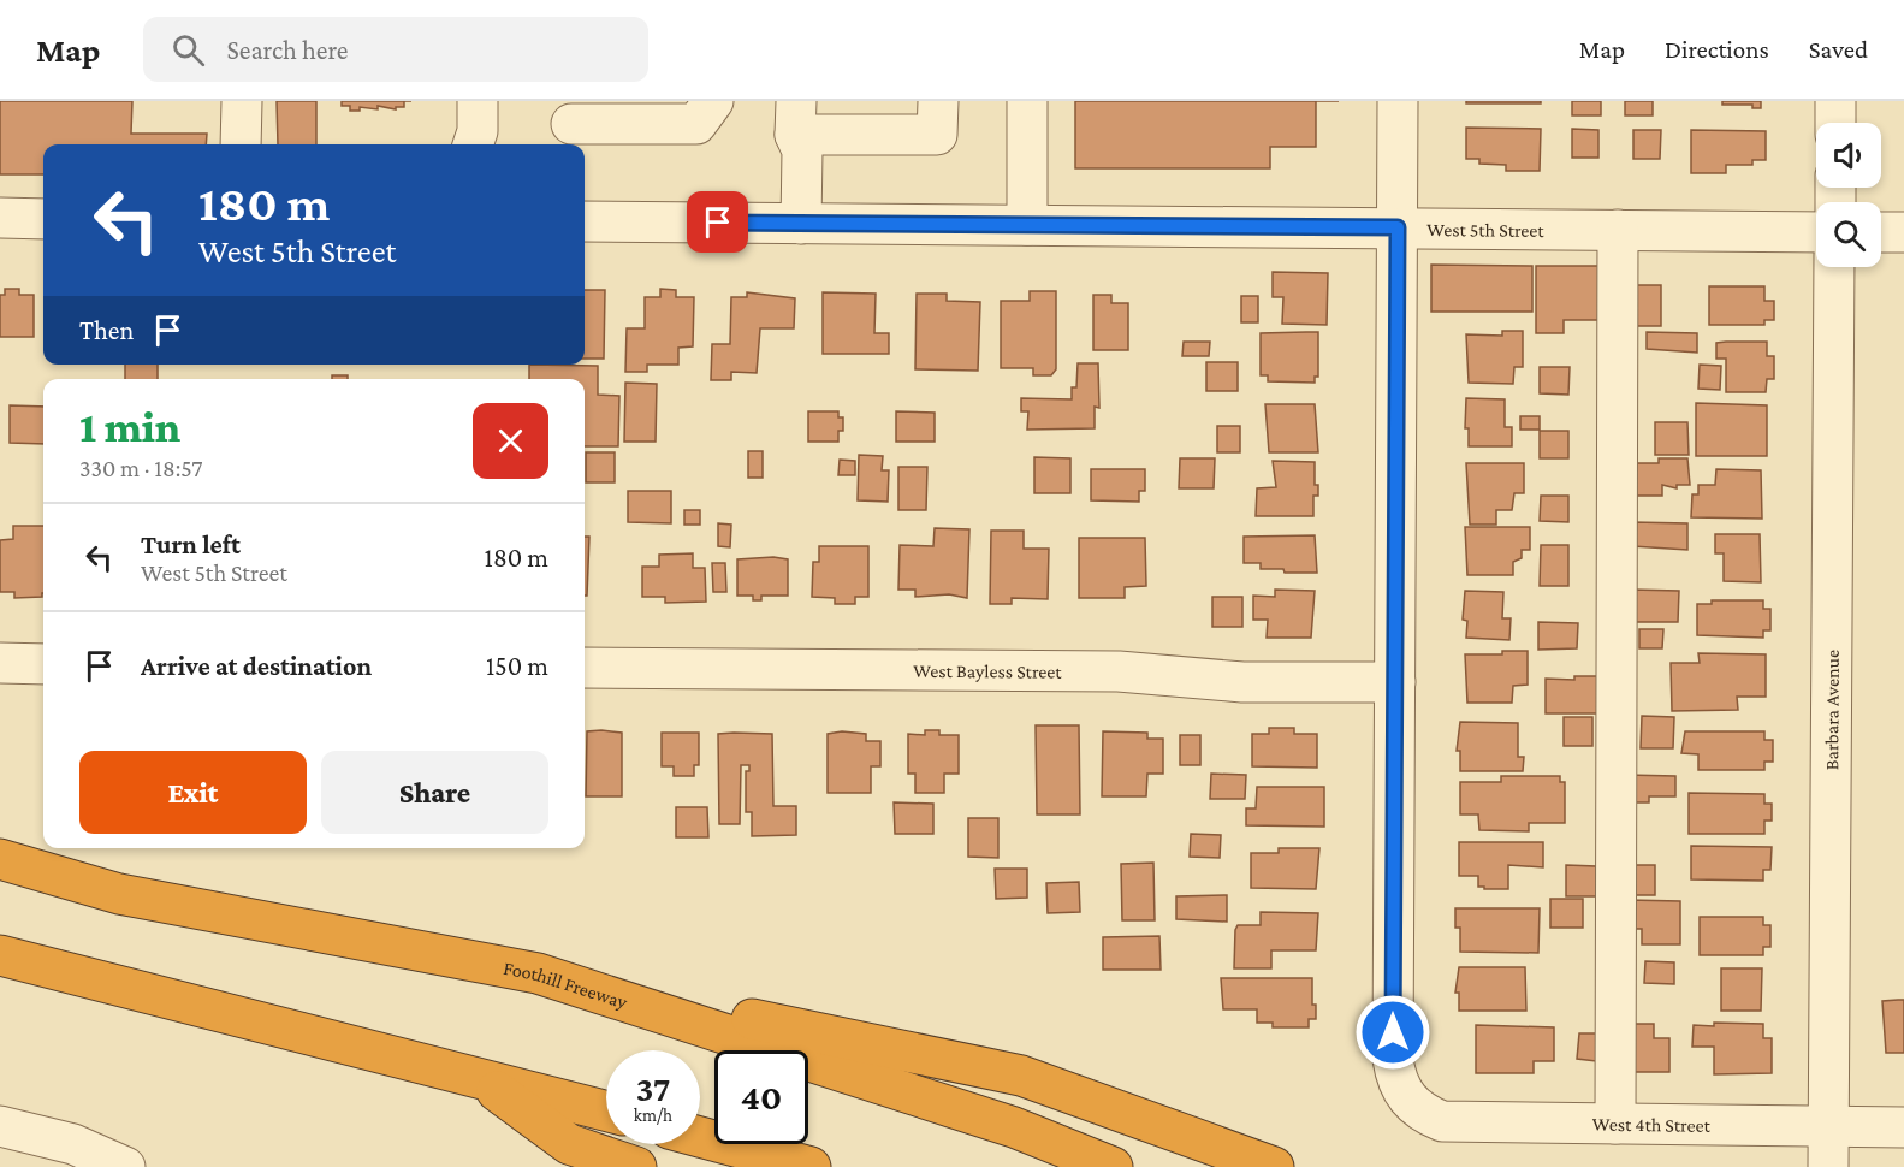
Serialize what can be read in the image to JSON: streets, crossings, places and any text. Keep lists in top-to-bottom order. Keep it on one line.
{"streets":{"highway":["Foothill Freeway"],"street":["West 5th Street","West Bayless Street","Barbara Avenue","West 4th Street"]},"crossings":[["West Bayless Street","West 4th Street"],["Barbara Avenue","West 4th Street"]],"page":{"header":"Map","search":"Search here","nav":["Map","Directions","Saved"],"turn":["180 m","West 5th Street"],"then":"Then","heading":["1 min","330 m · 18:57"],"list":[{"name":"Turn left","note":"West 5th Street","value":"180 m"},{"name":"Arrive at destination","value":"150 m"}],"buttons":["Exit","Share"],"speed":"37 km/h","limit":"40"}}
